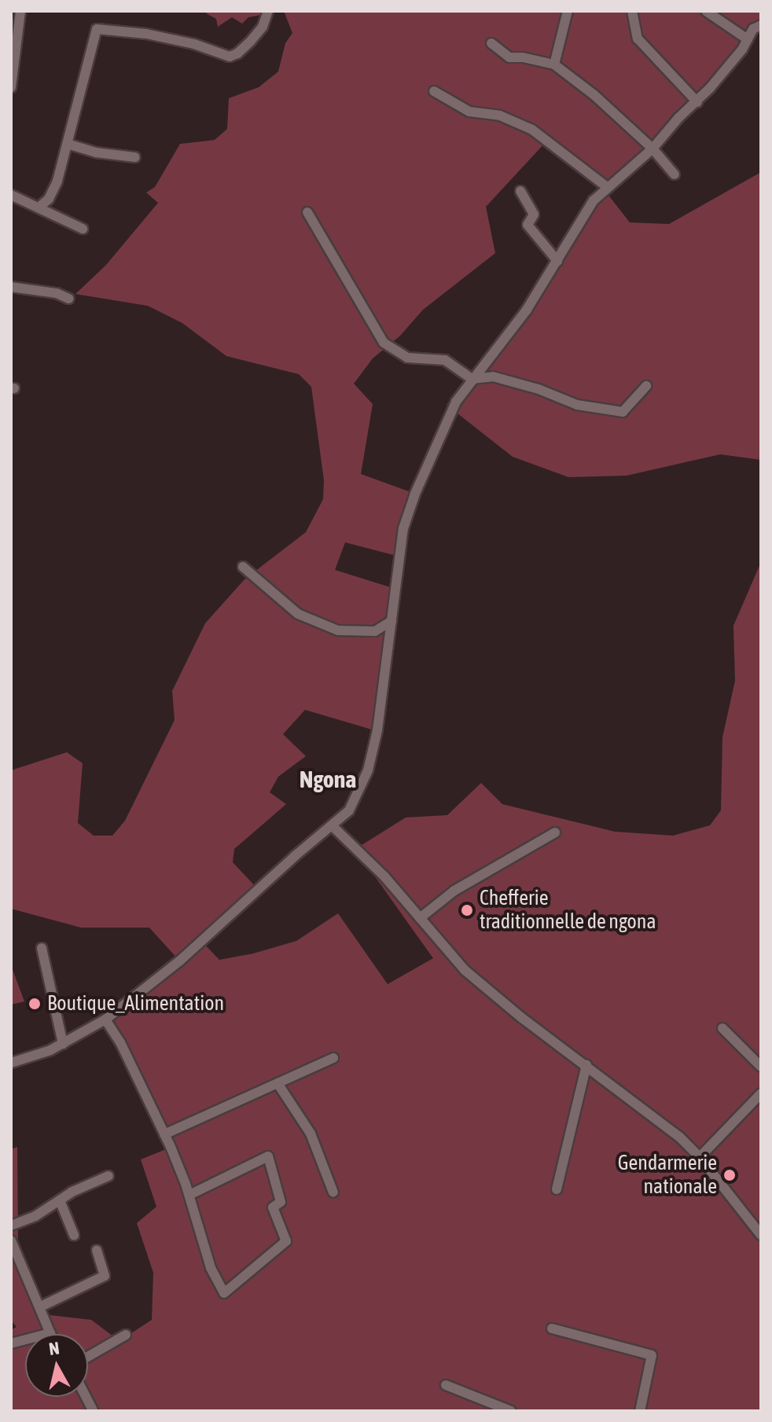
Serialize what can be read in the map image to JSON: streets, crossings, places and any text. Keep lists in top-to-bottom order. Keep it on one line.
{"districts":["Ngona"],"places":["Chefferie traditionnelle de ngona","Boutique_Alimentation","Gendarmerie nationale"],"north":"top"}
